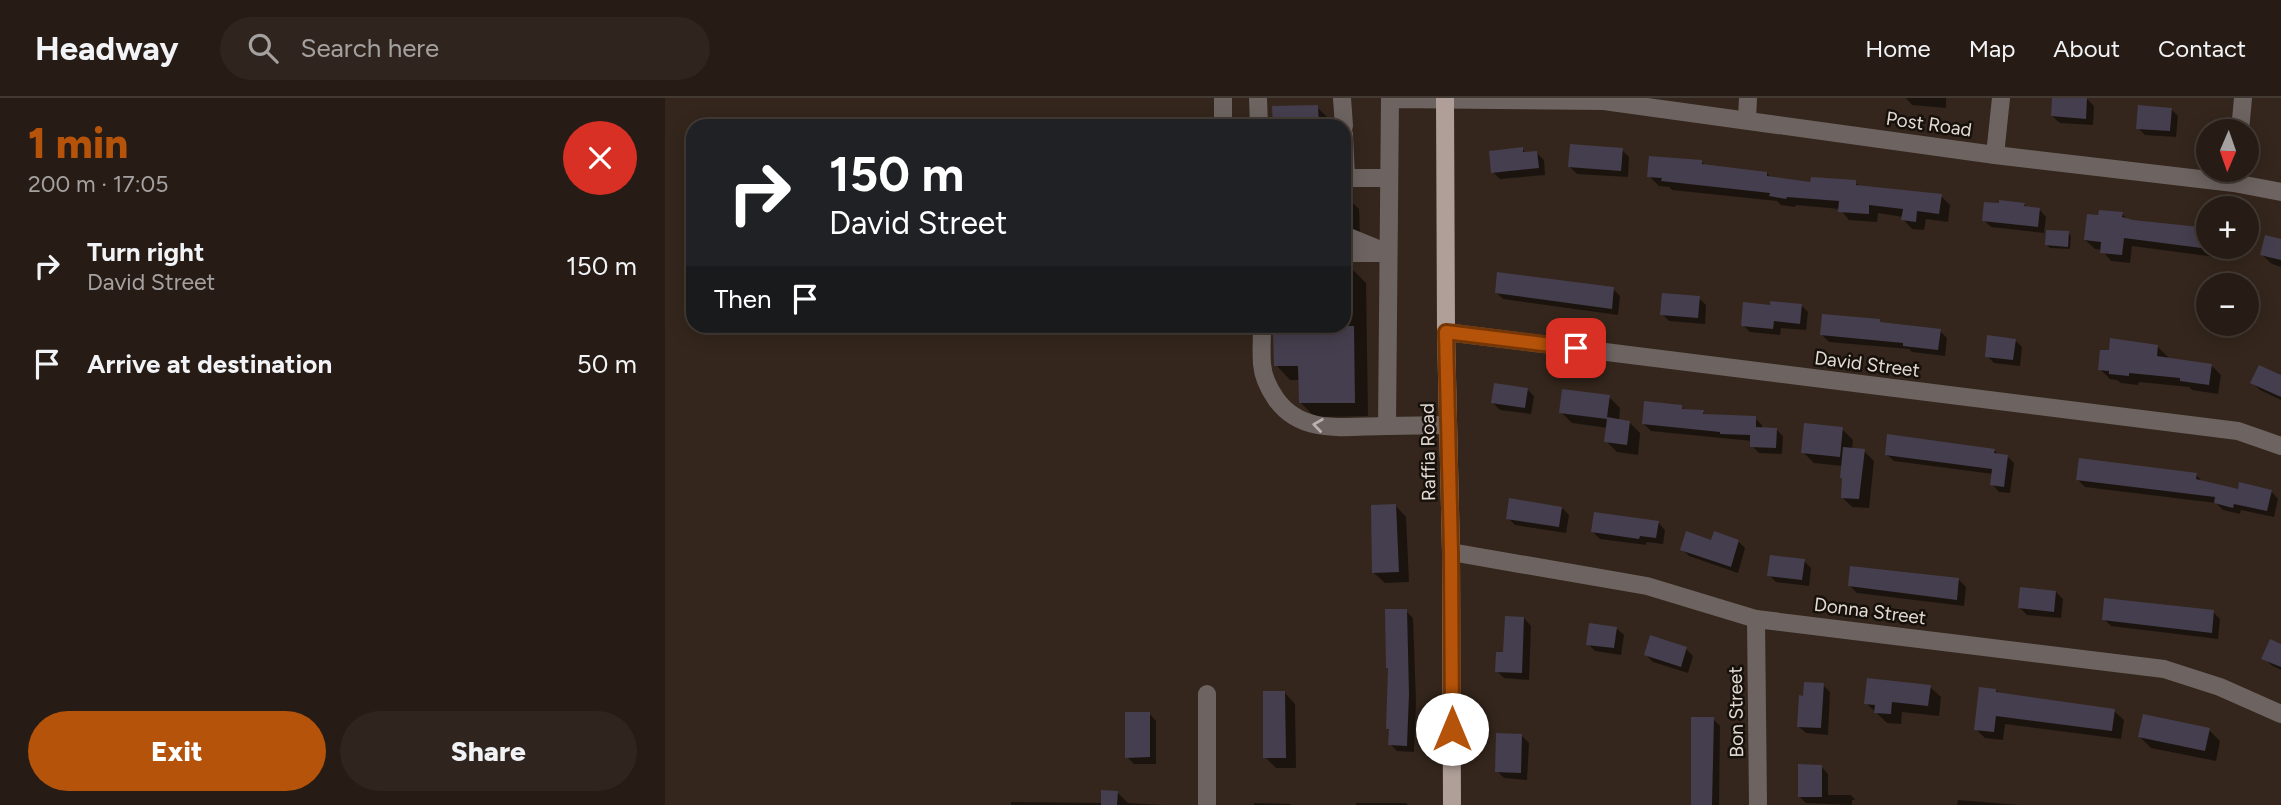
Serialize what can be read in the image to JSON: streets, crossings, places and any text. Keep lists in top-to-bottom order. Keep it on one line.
{"streets":{"main road":["Raffia Road"],"street":["Post Road","David Street","Donna Street","Bon Street"]},"crossings":[["Post Road","Raffia Road"],["David Street","Raffia Road"],["Raffia Road","Donna Street"],["Donna Street","Bon Street"]],"north":"bottom","page":{"header":"Headway","search":"Search here","nav":["Home","Map","About","Contact"],"heading":["1 min","200 m · 17:05"],"map_buttons":["+","−"],"turn":["150 m","David Street"],"list":[{"name":"Turn right","note":"David Street","value":"150 m"},{"name":"Arrive at destination","value":"50 m"}],"then":"Then","buttons":["Exit","Share"]}}
